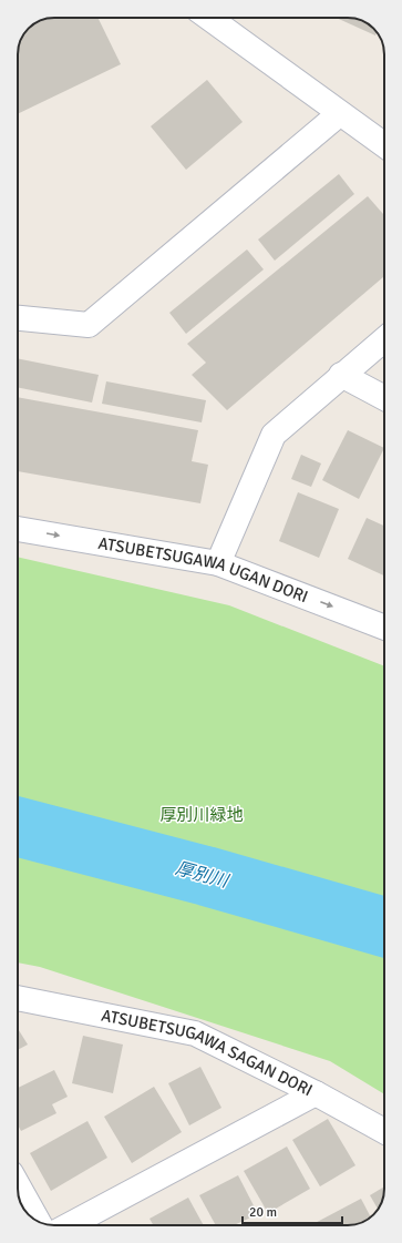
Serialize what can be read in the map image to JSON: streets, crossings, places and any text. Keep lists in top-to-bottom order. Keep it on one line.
{"streets":{"street":["ATSUBETSUGAWA UGAN DORI","ATSUBETSUGAWA SAGAN DORI"]},"one_way":["ATSUBETSUGAWA UGAN DORI"],"water":["厚別川"],"parks":["厚別川緑地"],"scale_bar":"20 m"}
